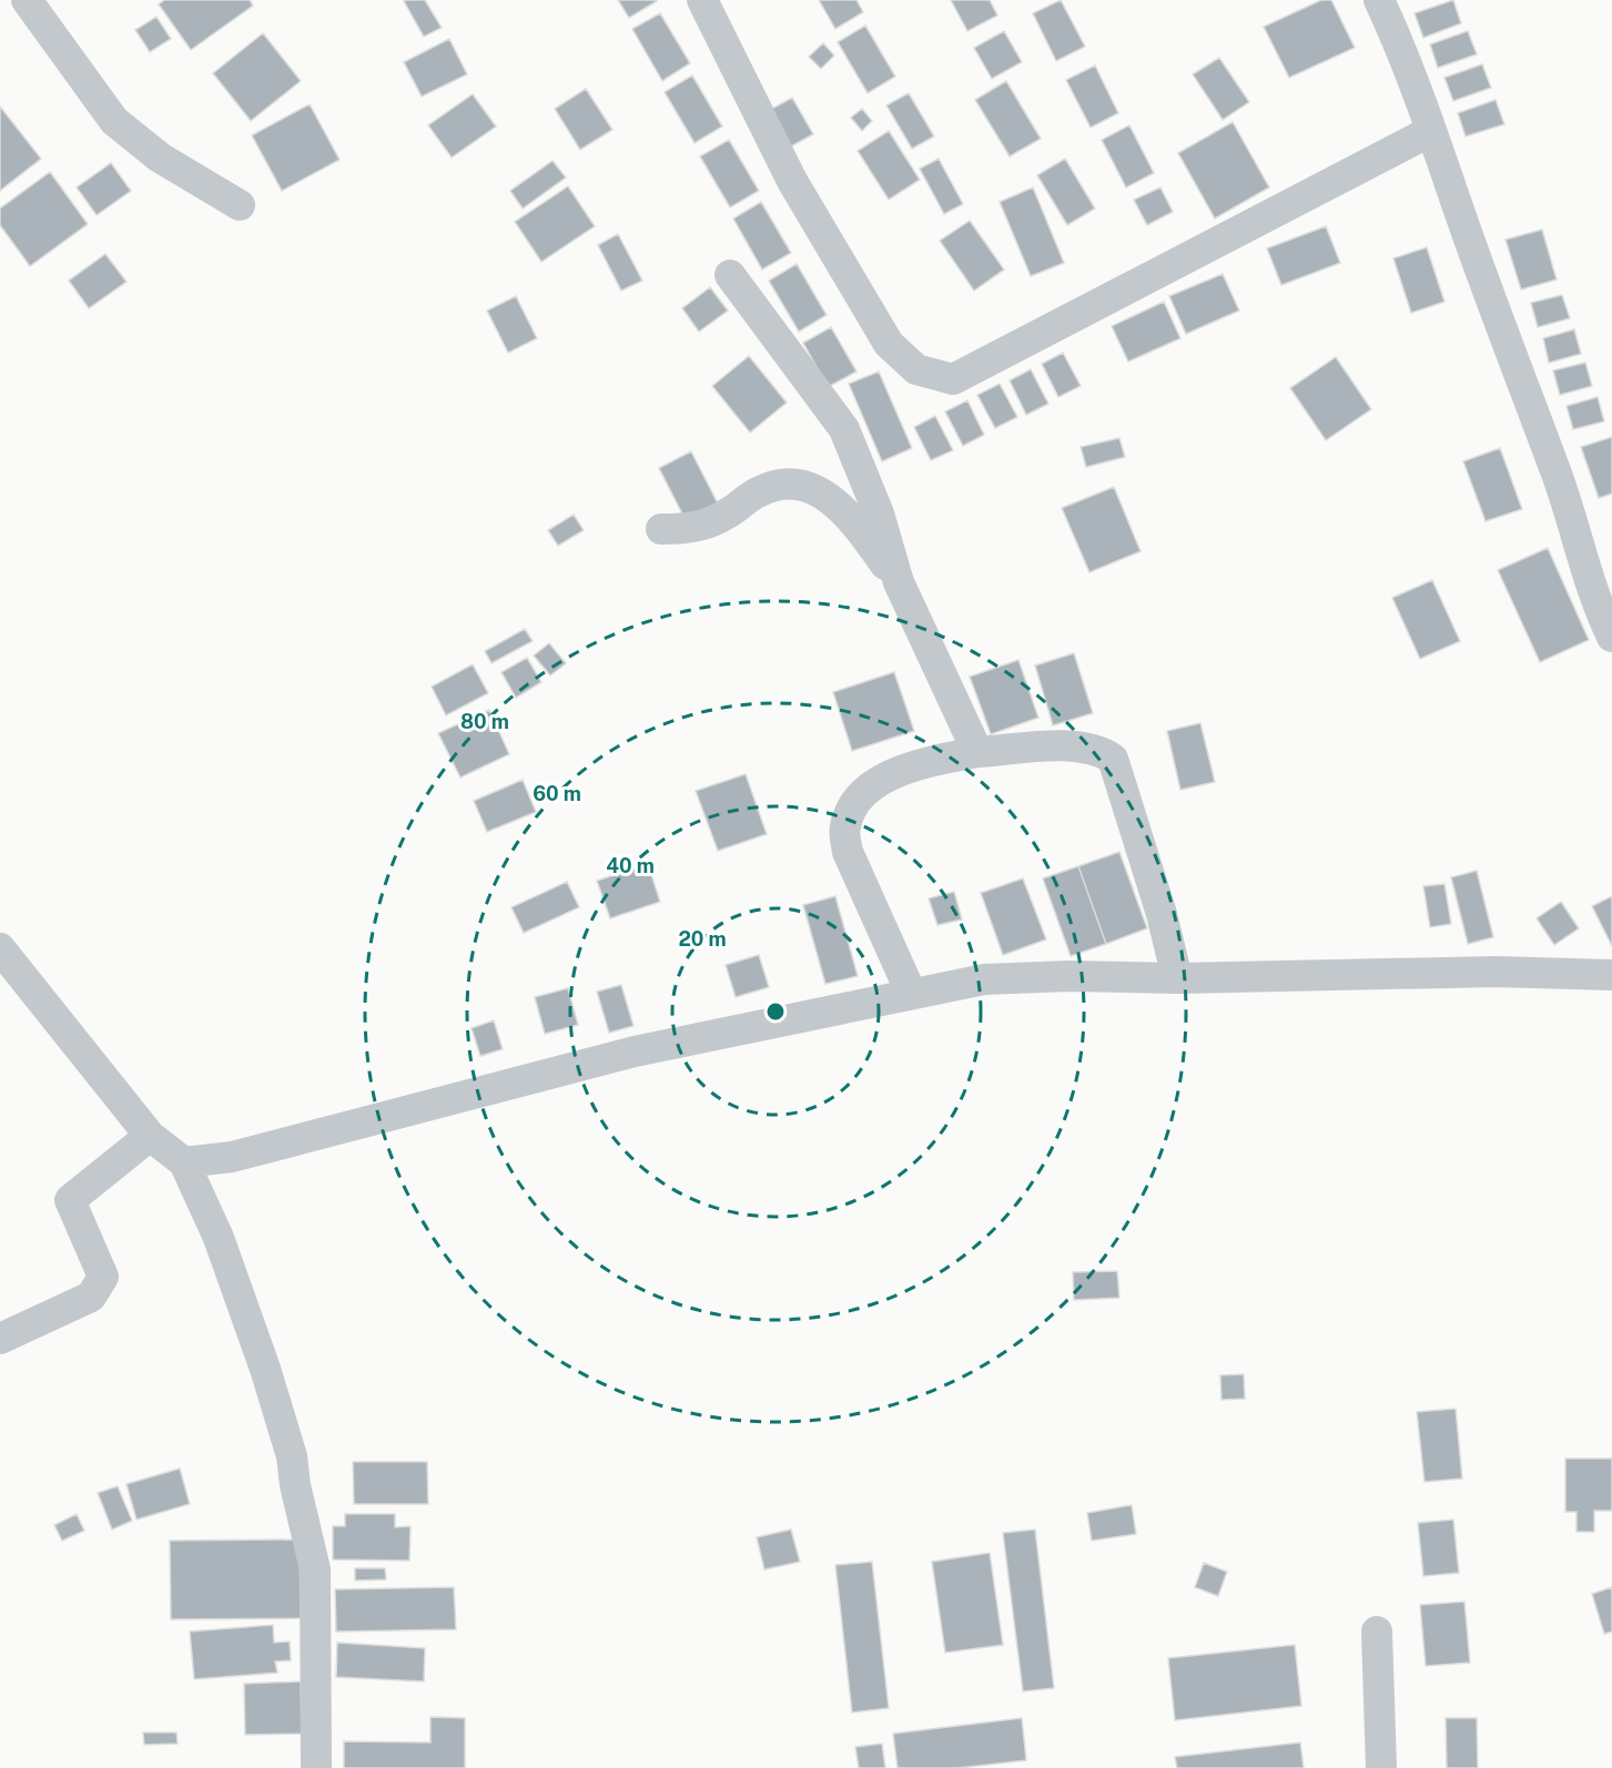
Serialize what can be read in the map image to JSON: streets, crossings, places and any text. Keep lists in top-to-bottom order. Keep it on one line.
{"rings":["80 m","60 m","40 m","20 m"]}
